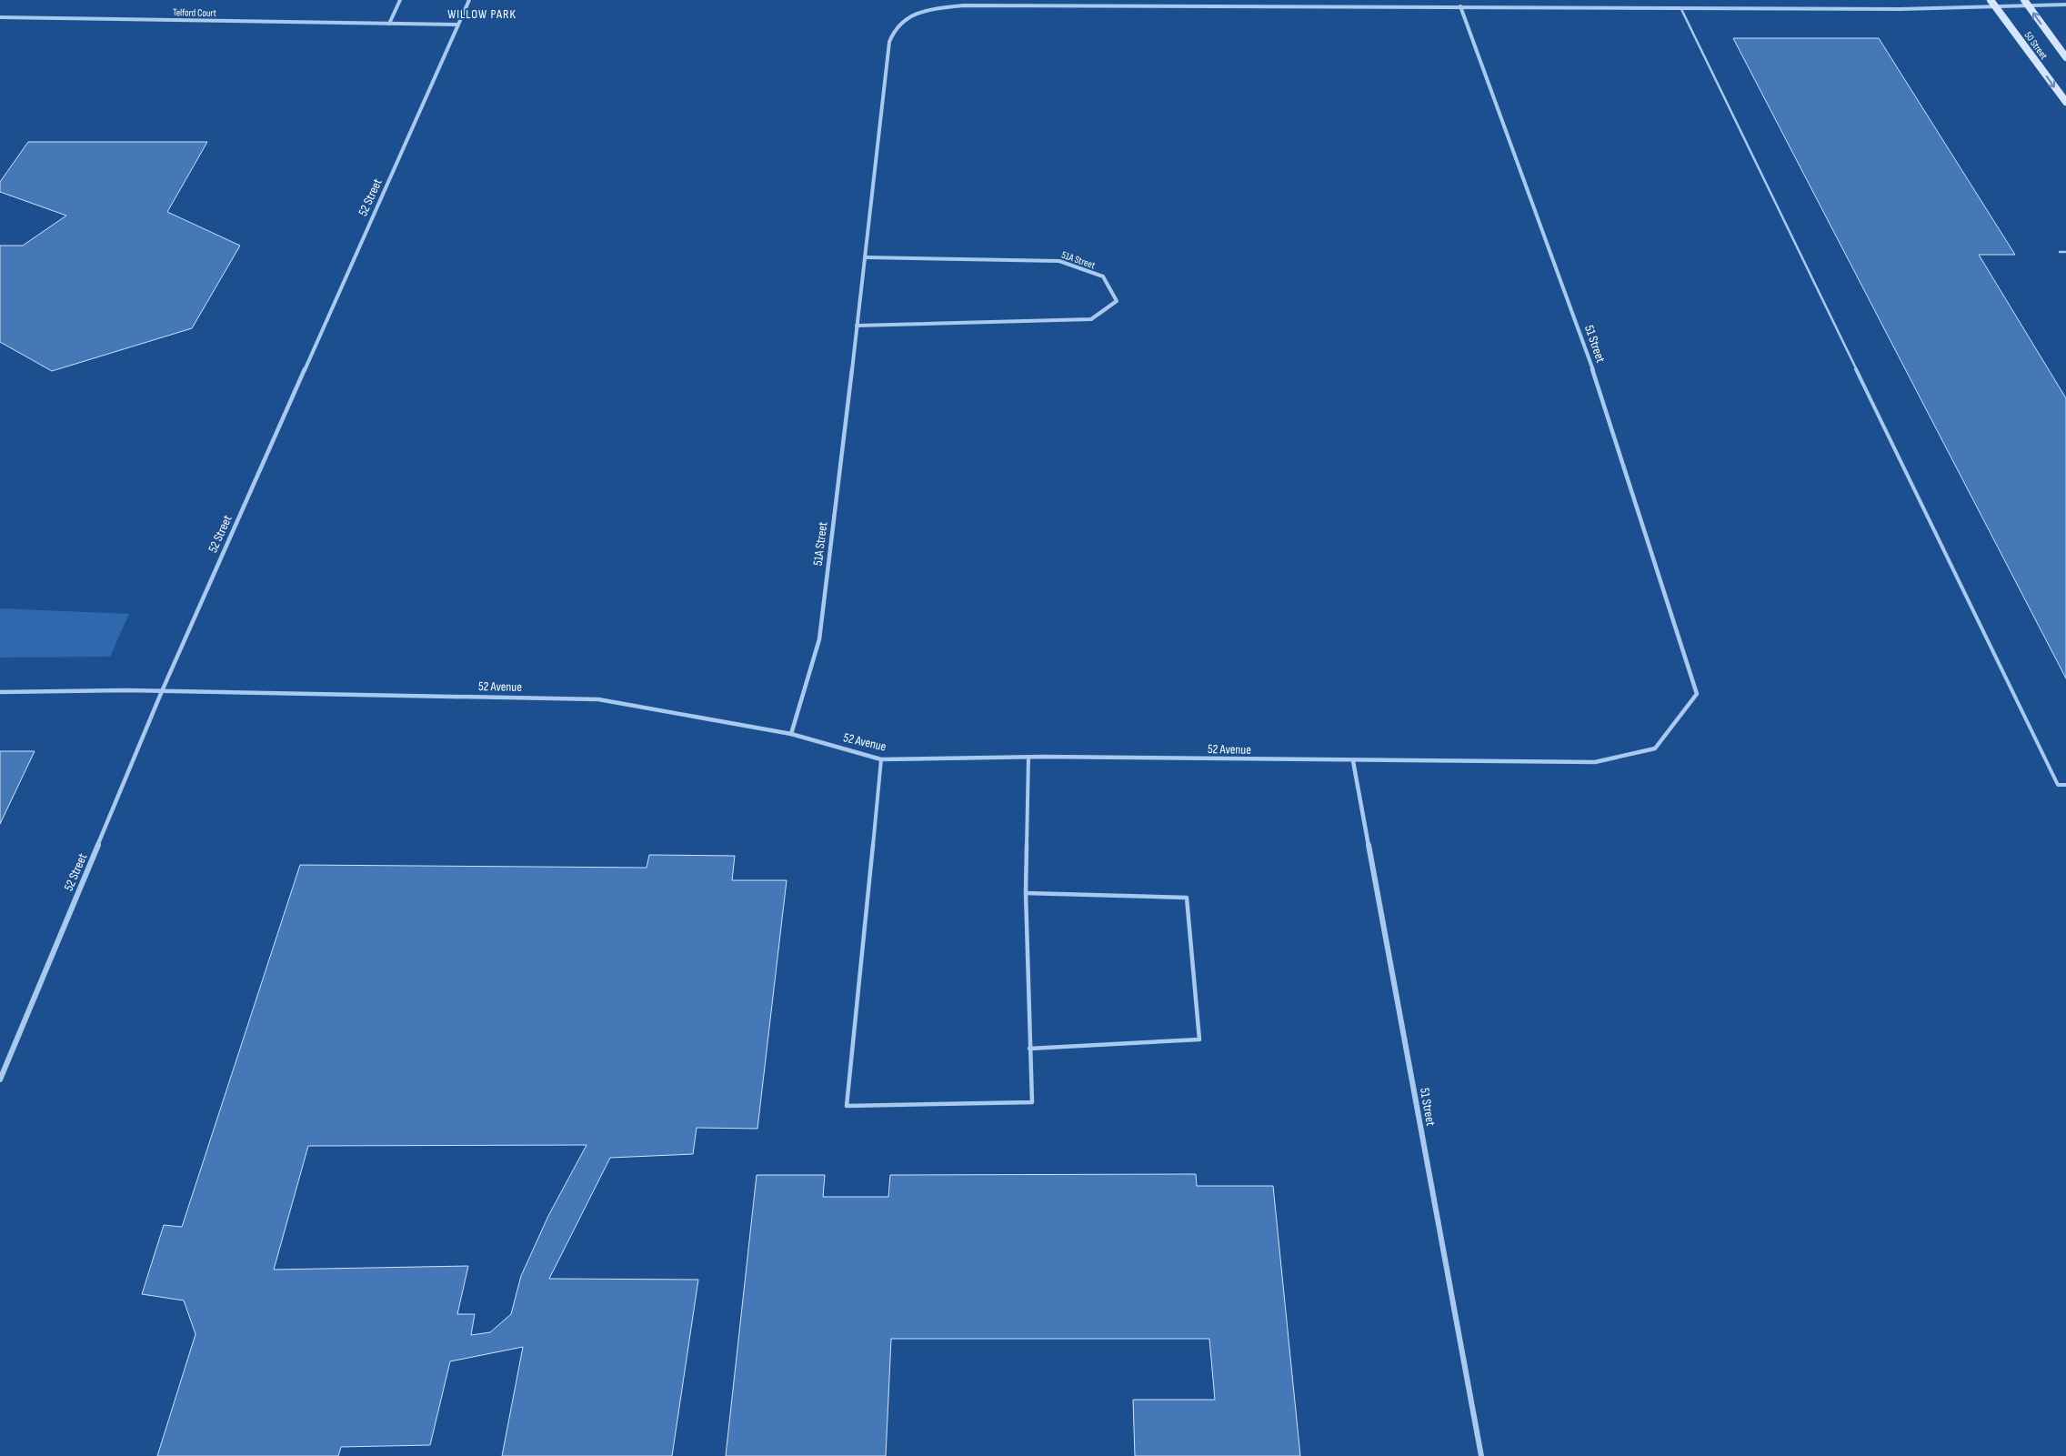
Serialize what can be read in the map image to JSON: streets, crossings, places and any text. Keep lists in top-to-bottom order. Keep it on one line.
{"streets":{"main road":["50 Street"],"street":["Telford Court","52 Street","51A Street","51 Street","52 Avenue"]},"crossings":[["Telford Court","52 Street"],["52 Street","52 Avenue"],["51A Street","51 Street"],["51A Street","52 Avenue"],["51 Street","52 Avenue"]],"districts":["WILLOW PARK"]}
